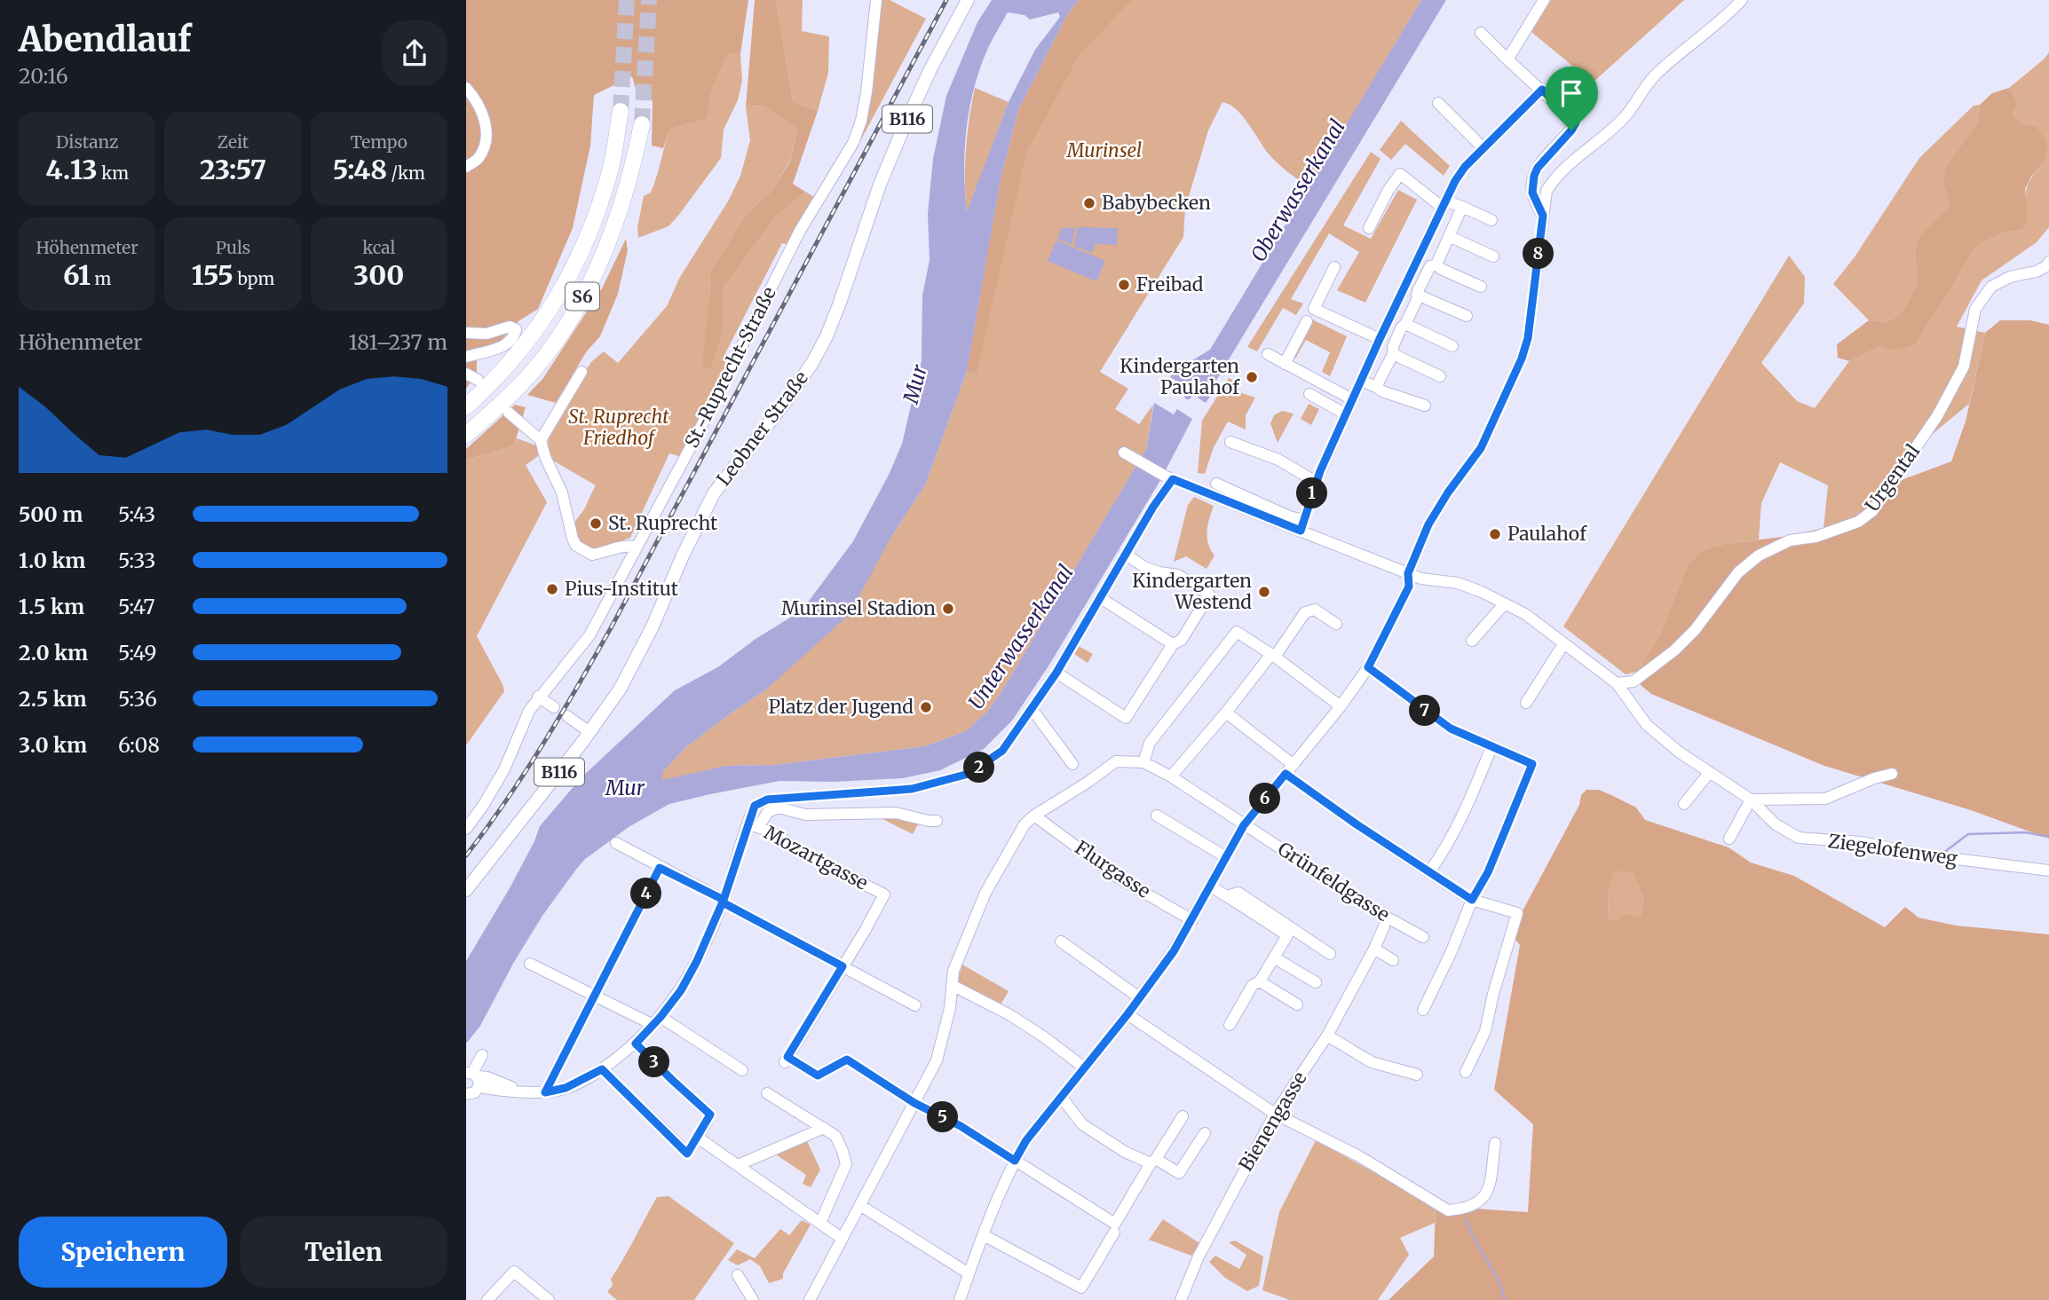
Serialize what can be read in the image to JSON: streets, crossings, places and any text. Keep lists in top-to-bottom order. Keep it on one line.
{"streets":{"highway":["S6"],"main road":["B116","Leobner Straße"],"street":["St.-Ruprecht-Straße","Urgental","Ziegelofenweg","Mozartgasse","Flurgasse","Grünfeldgasse","Bienengasse"]},"crossings":[["Urgental","Ziegelofenweg"]],"water":["Oberwasserkanal","Mur","Unterwasserkanal"],"parks":["Murinsel","St. Ruprecht Friedhof"],"places":["Babybecken","Freibad","Kindergarten Paulahof","St. Ruprecht","Paulahof","Pius-Institut","Kindergarten Westend","Murinsel Stadion","Platz der Jugend"],"page":{"heading":["Abendlauf","20:16"],"stats":[["Distanz","4.13 km"],["Zeit","23:57"],["Tempo","5:48 /km"],["Höhenmeter","61 m"],["Puls","155 bpm"],["kcal","300"]],"pins":["8","1","7","2","6","4","3","5"],"chart":["Höhenmeter","181–237 m"],"list":[{"name":"500 m","note":"5:43"},{"name":"1.0 km","note":"5:33"},{"name":"1.5 km","note":"5:47"},{"name":"2.0 km","note":"5:49"},{"name":"2.5 km","note":"5:36"},{"name":"3.0 km","note":"6:08"}],"buttons":["Speichern","Teilen"]}}
